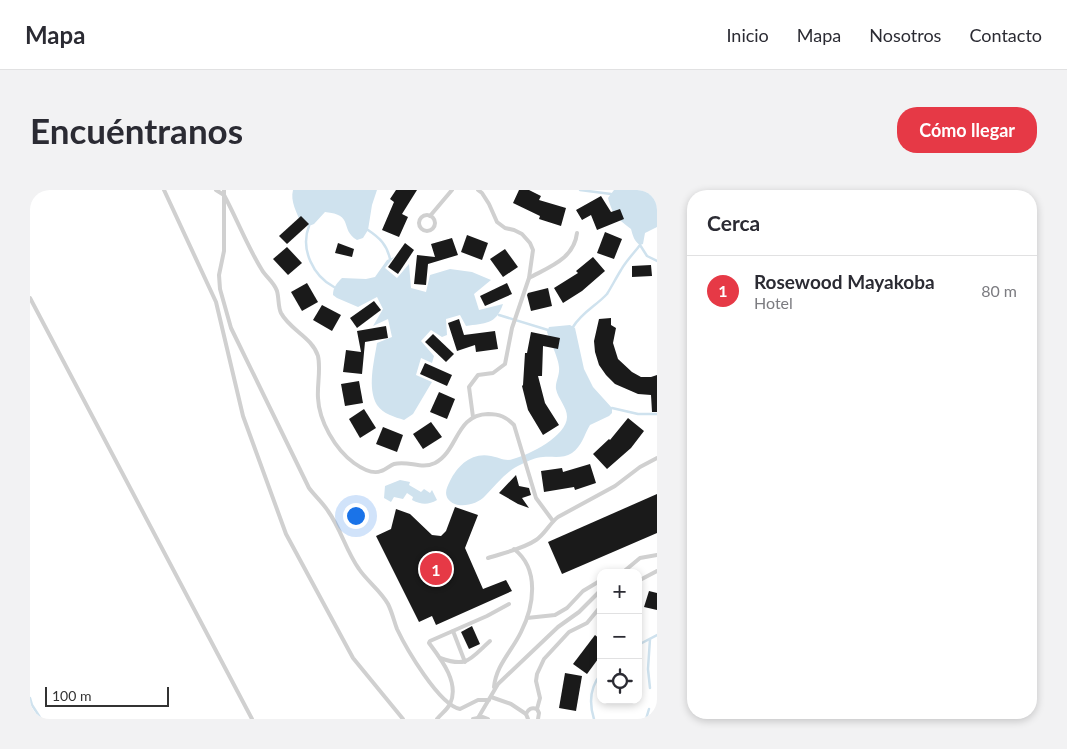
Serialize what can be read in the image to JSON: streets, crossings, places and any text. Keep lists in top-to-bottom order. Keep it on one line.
{"scale_bar":"100 m","page":{"header":"Mapa","nav":["Inicio","Mapa","Nosotros","Contacto"],"buttons":"Cómo llegar","title":"Encuéntranos","heading":"Cerca","list":[{"mark":"1","name":"Rosewood Mayakoba","note":"Hotel","value":"80 m"}],"pins":"1","map_buttons":["+","−"],"scale":"100 m"}}
